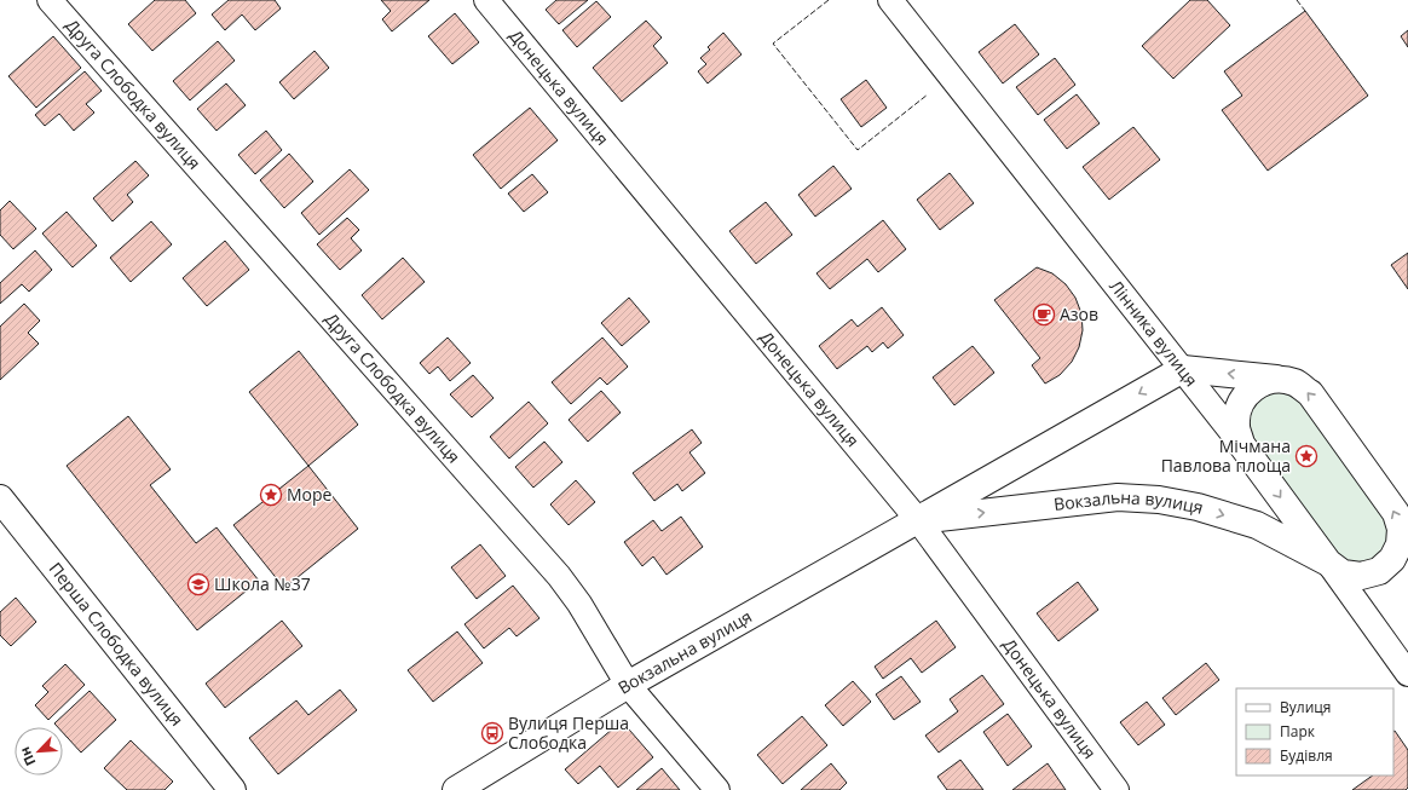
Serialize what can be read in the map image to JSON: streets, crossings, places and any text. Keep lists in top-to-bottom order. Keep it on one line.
{"streets":{"street":["Донецька вулиця","Друга Слободка вулиця","Лінника вулиця","Вокзальна вулиця","Перша Слободка вулиця"]},"crossings":[["Донецька вулиця","Вокзальна вулиця"],["Друга Слободка вулиця","Вокзальна вулиця"],["Лінника вулиця","Вокзальна вулиця"]],"places":{"cafe":["Азов"],"place":["Мічмана Павлова площа","Море"],"school or university":["Школа №37"],"bus stop":["Вулиця Перша Слободка"]},"legend":["Вулиця","Парк","Будівля"],"north":"bottom left"}
